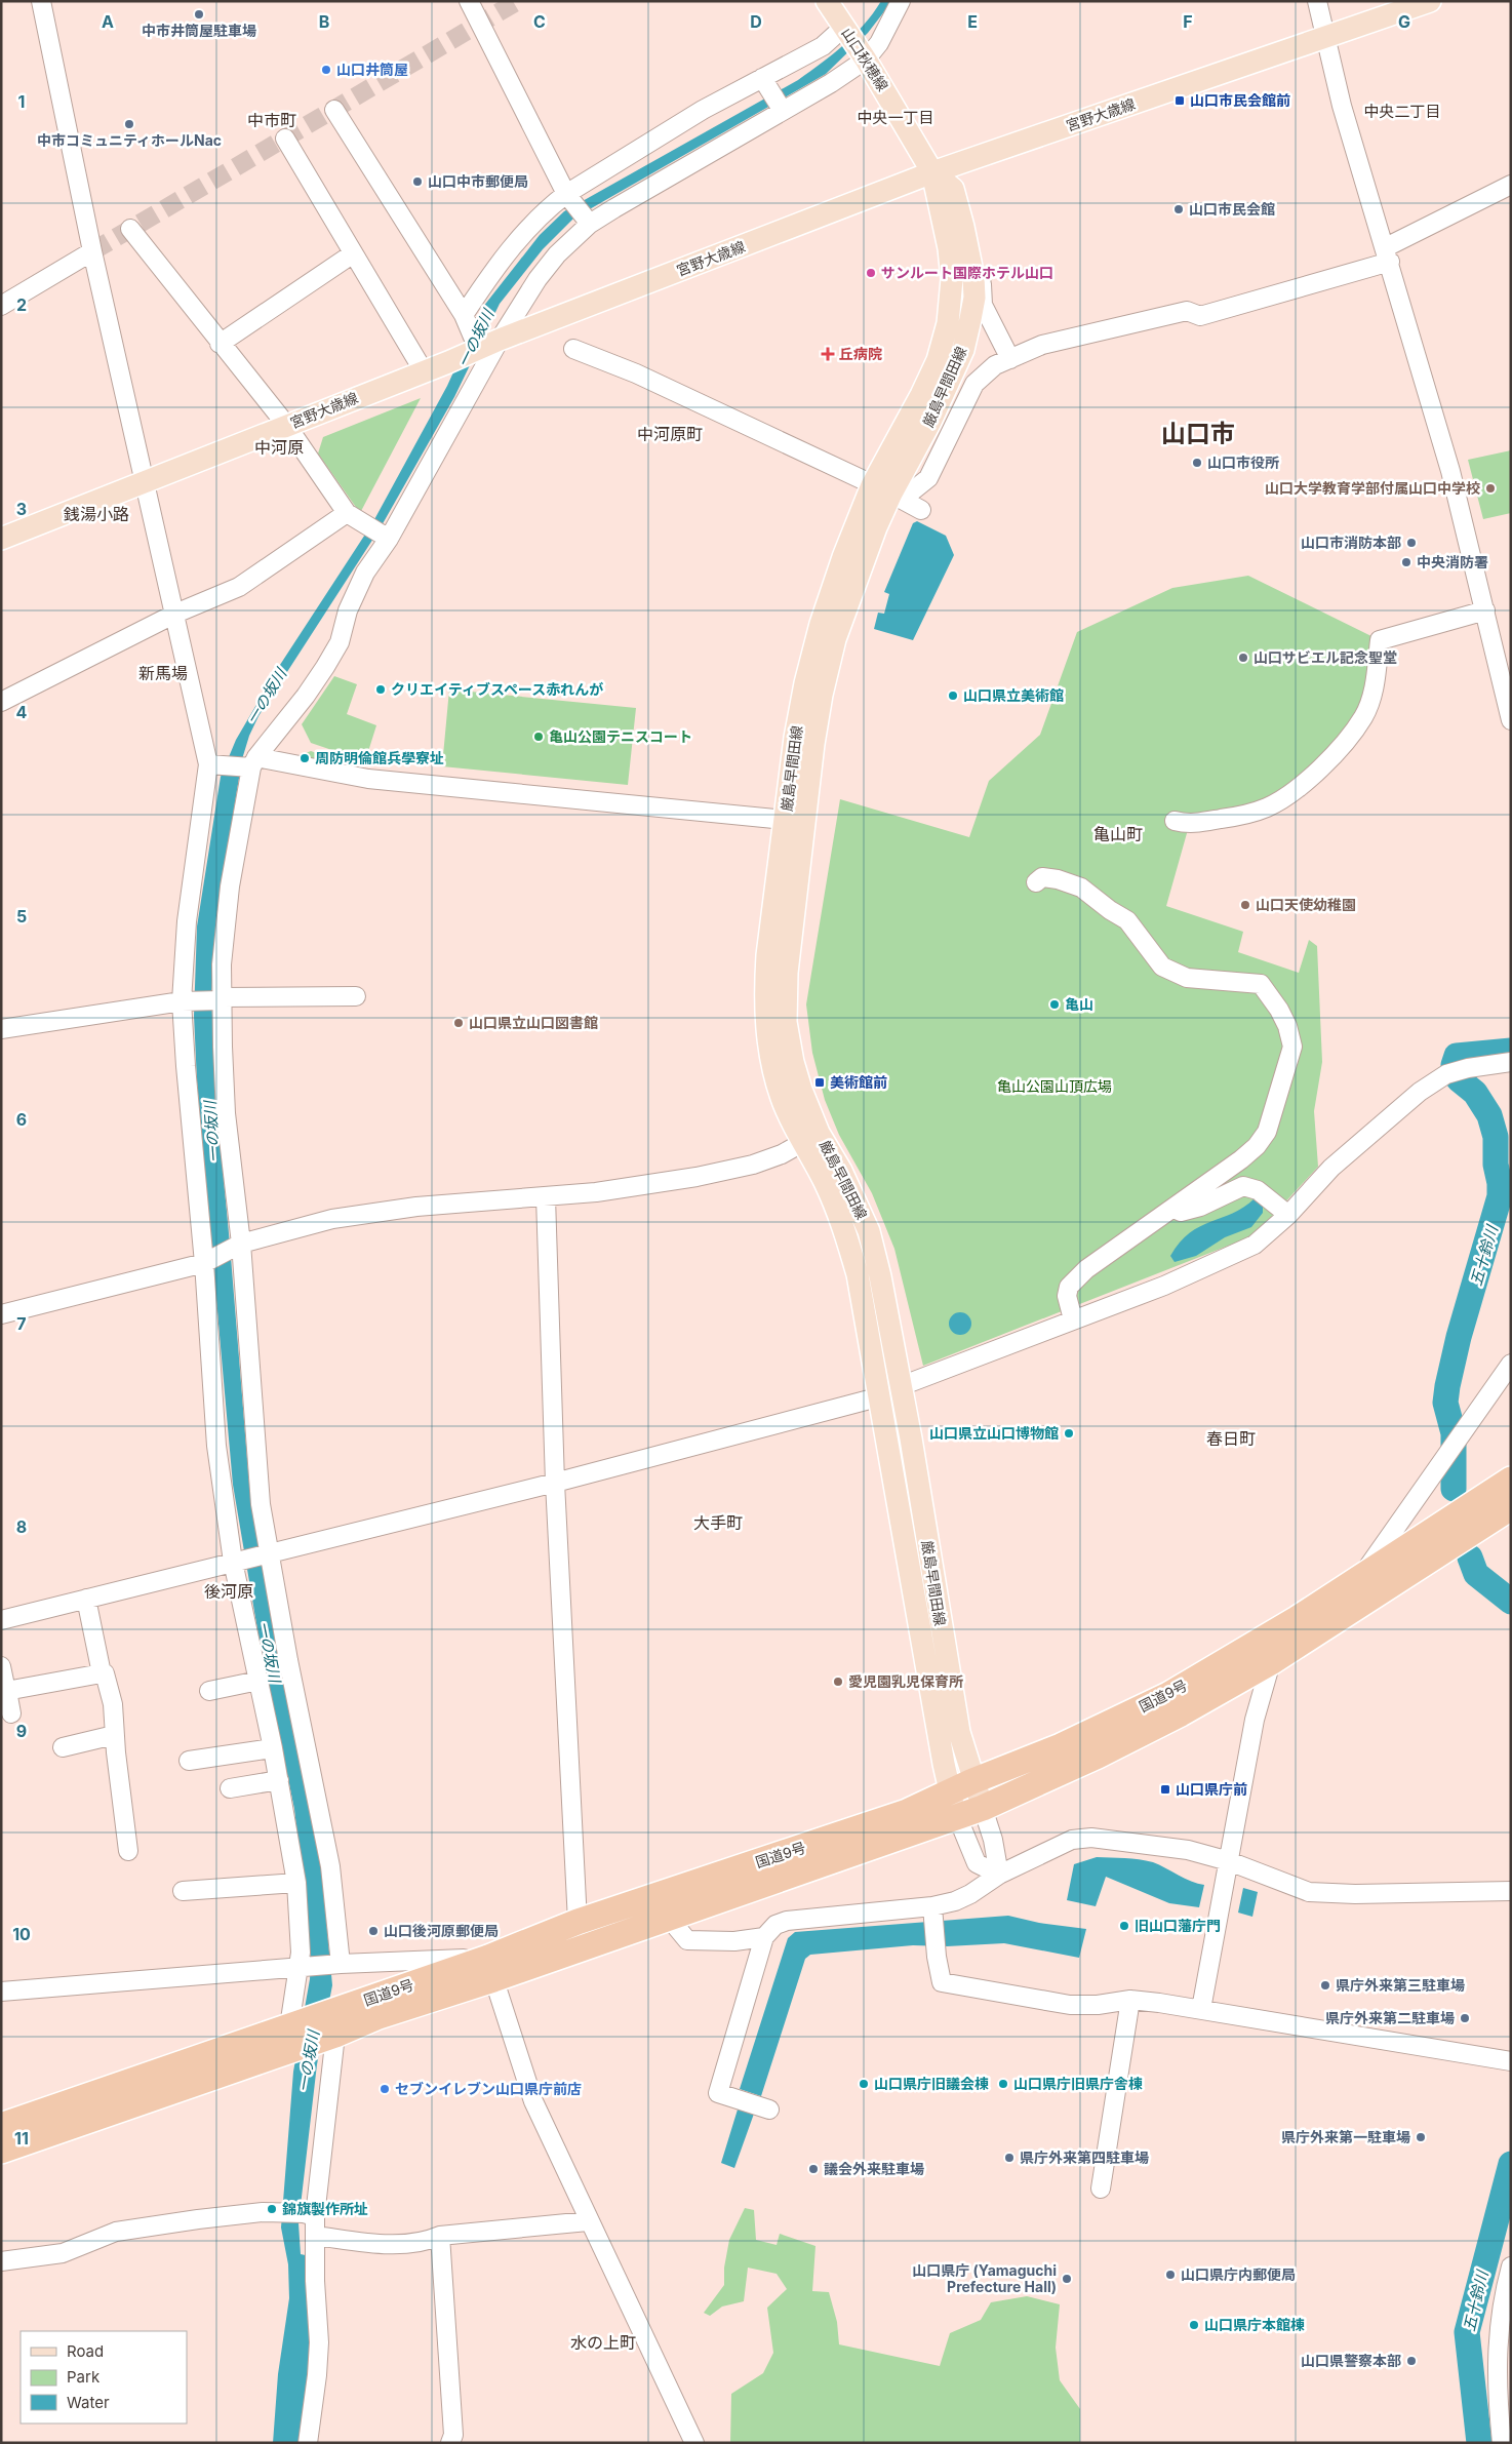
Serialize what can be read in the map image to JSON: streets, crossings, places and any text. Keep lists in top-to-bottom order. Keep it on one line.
{"streets":{"highway":["国道9号"],"main road":["山口秋穂線","宮野大歳線","厳島早間田線"]},"crossings":[["山口秋穂線","宮野大歳線"],["山口秋穂線","厳島早間田線"],["宮野大歳線","厳島早間田線"],["厳島早間田線","国道9号"]],"districts":["中央二丁目","中央一丁目","中市町","中河原町","山口市","中河原","銭湯小路","新馬場","亀山町","春日町","大手町","後河原","水の上町"],"water":["一の坂川","五十鈴川"],"parks":["亀山公園山頂広場"],"places":{"other":["中市井筒屋駐車場","山口井筒屋","中市コミュニティホールNac","山口中市郵便局","山口市民会館","サンルート国際ホテル山口","山口市役所","山口大学教育学部付属山口中学校","山口市消防本部","中央消防署","山口サビエル記念聖堂","クリエイティブスペース赤れんが","山口県立美術館","亀山公園テニスコート","周防明倫館兵學寮址","山口天使幼稚園","亀山","山口県立山口図書館","山口県立山口博物館","愛児園乳児保育所","旧山口藩庁門","山口後河原郵便局","県庁外来第三駐車場","県庁外来第二駐車場","山口県庁旧議会棟","山口県庁旧県庁舎棟","セブンイレブン山口県庁前店","県庁外来第一駐車場","県庁外来第四駐車場","議会外来駐車場","錦旗製作所址","山口県庁内郵便局","山口県庁 (Yamaguchi Prefecture Hall)","山口県庁本館棟","山口県警察本部"],"transit":["山口市民会館前","美術館前","山口県庁前"],"health":["丘病院"]},"legend":["Road","Park","Water"],"grid":{"columns":["A","B","C","D","E","F","G"],"rows":["1","2","3","4","5","6","7","8","9","10","11"]}}
